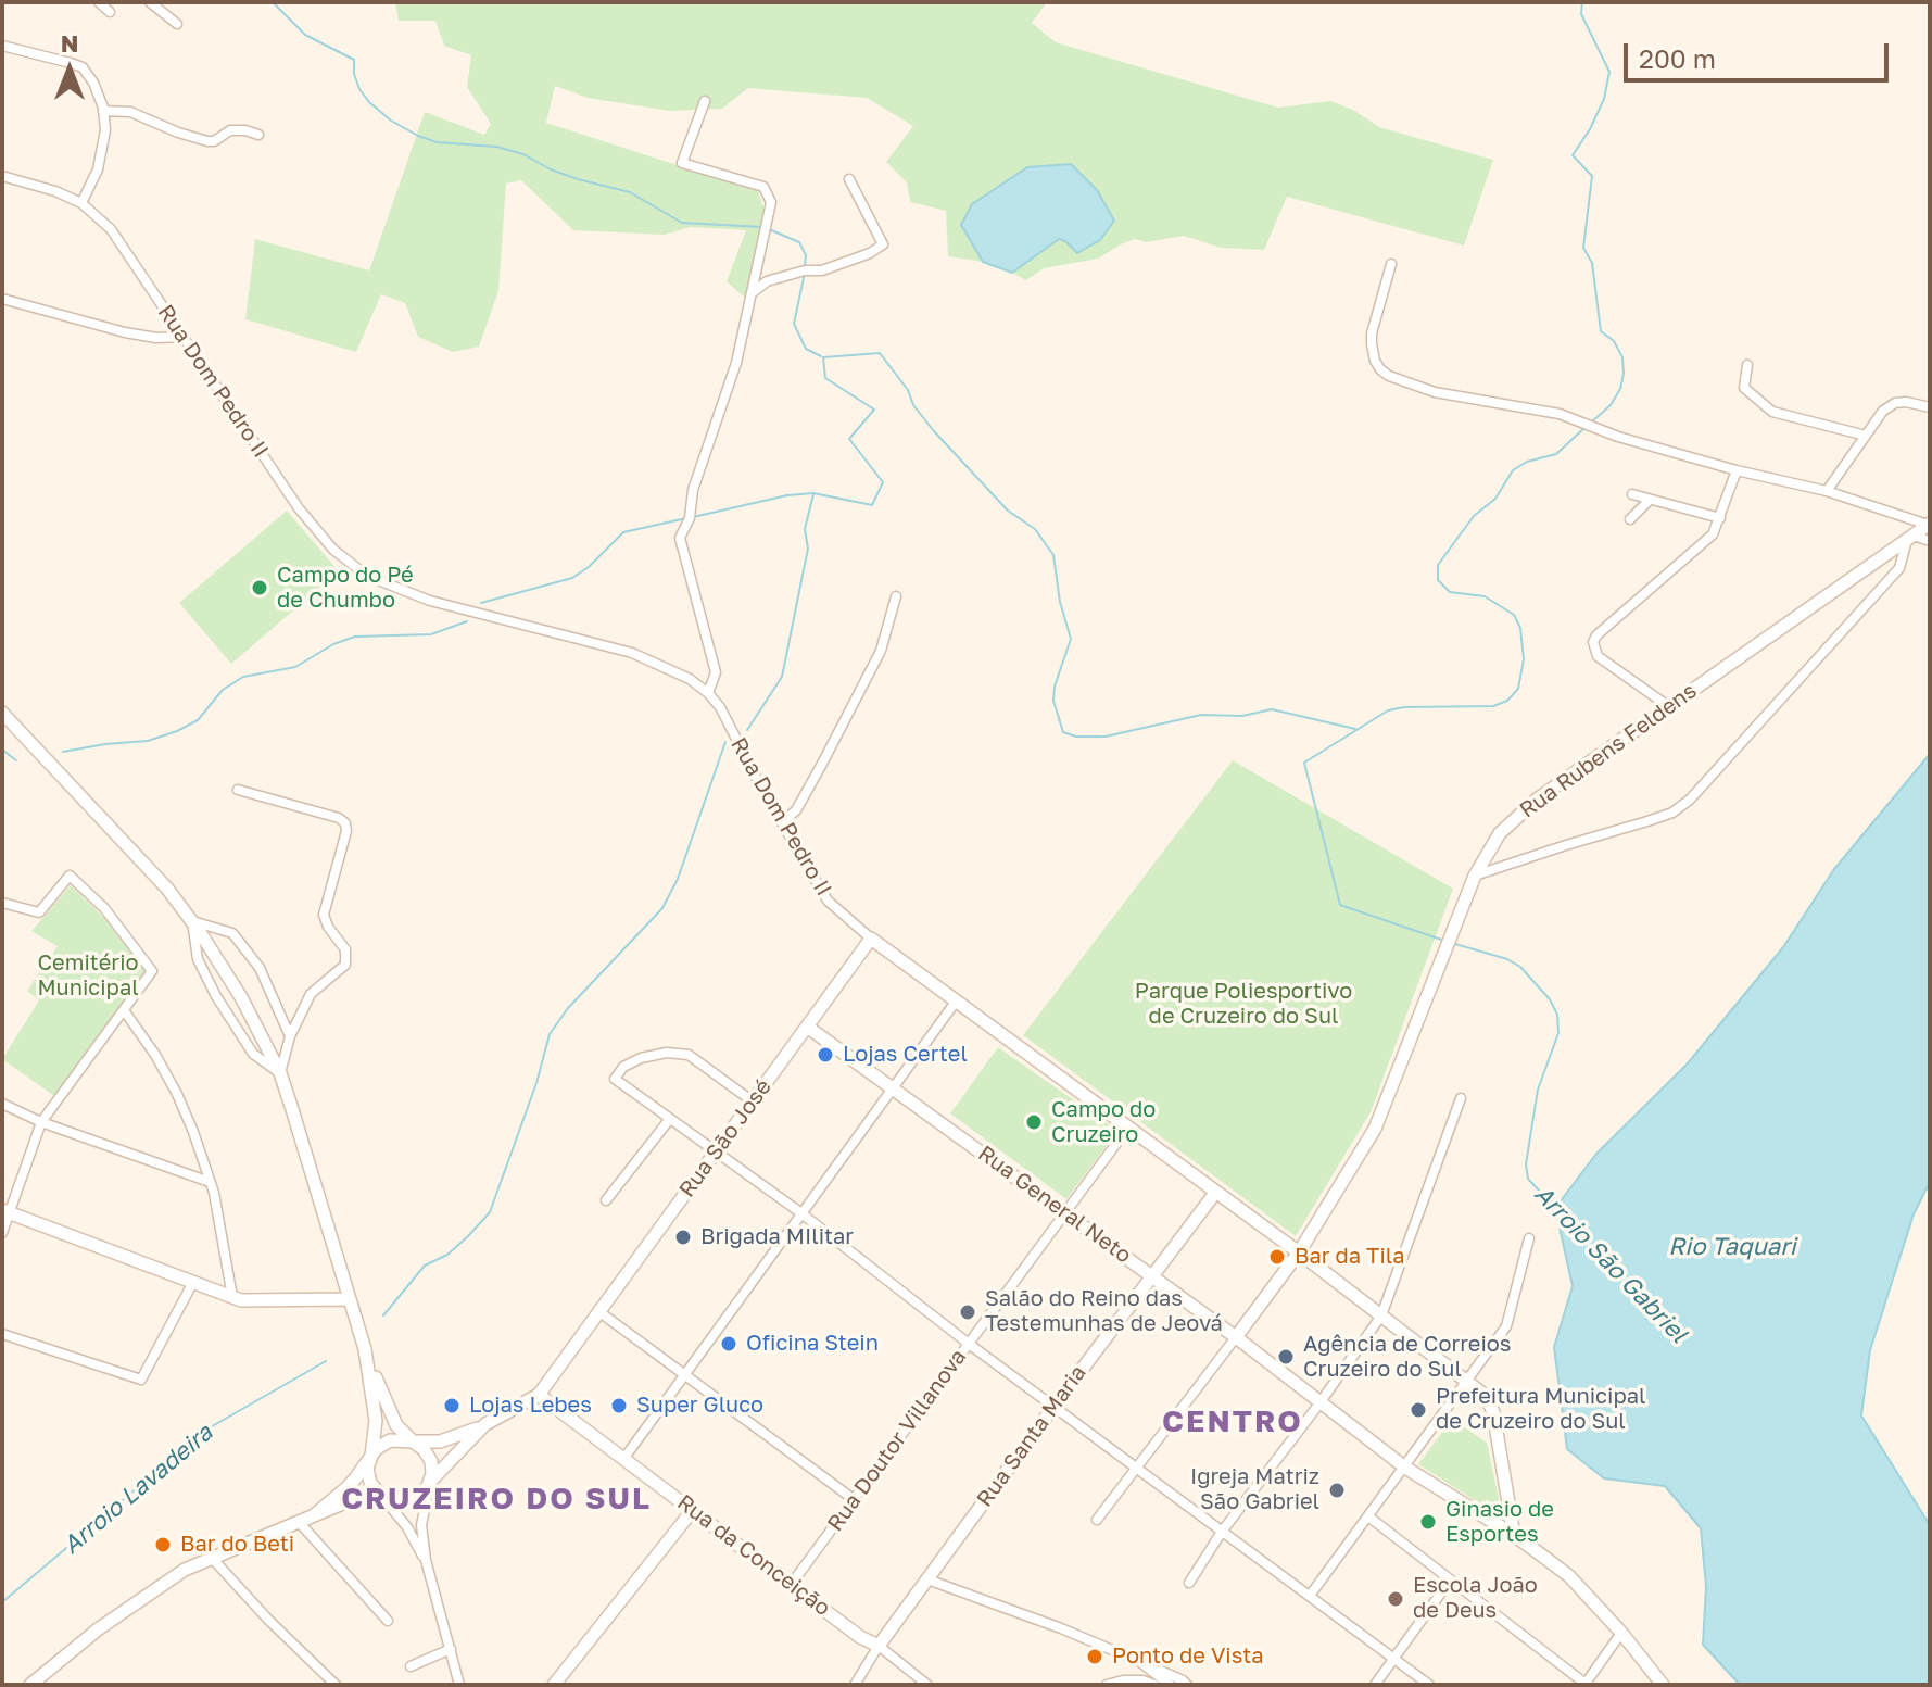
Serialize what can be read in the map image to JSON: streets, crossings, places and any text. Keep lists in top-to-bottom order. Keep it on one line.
{"streets":{"main road":["Rua Dom Pedro II","Rua Rubens Feldens","Rua São José","Rua General Neto","Rua Santa Maria","Rua da Conceição"],"street":["Rua Doutor Villanova"]},"crossings":[["Rua Dom Pedro II","Rua Rubens Feldens"],["Rua Dom Pedro II","Rua São José"],["Rua Dom Pedro II","Rua General Neto"],["Rua Dom Pedro II","Rua Santa Maria"],["Rua Dom Pedro II","Rua Doutor Villanova"],["Rua Rubens Feldens","Rua General Neto"],["Rua São José","Rua General Neto"],["Rua São José","Rua da Conceição"],["Rua General Neto","Rua Santa Maria"],["Rua General Neto","Rua Doutor Villanova"],["Rua Santa Maria","Rua da Conceição"],["Rua Doutor Villanova","Rua da Conceição"]],"districts":["CENTRO","CRUZEIRO DO SUL"],"water":["Rio Taquari","Arroio São Gabriel","Arroio Lavadeira"],"parks":["Cemitério Municipal","Parque Poliesportivo de Cruzeiro do Sul"],"places":["Campo do Pé de Chumbo","Lojas Certel","Campo do Cruzeiro","Brigada MIlitar","Bar da Tila","Salão do Reino das Testemunhas de Jeová","Oficina Stein","Agência de Correios Cruzeiro do Sul","Lojas Lebes","Super Gluco","Prefeitura Municipal de Cruzeiro do Sul","Igreja Matriz São Gabriel","Ginasio de Esportes","Bar do Beti","Escola João de Deus","Ponto de Vista"],"scale_bar":"200 m","north":"top"}
